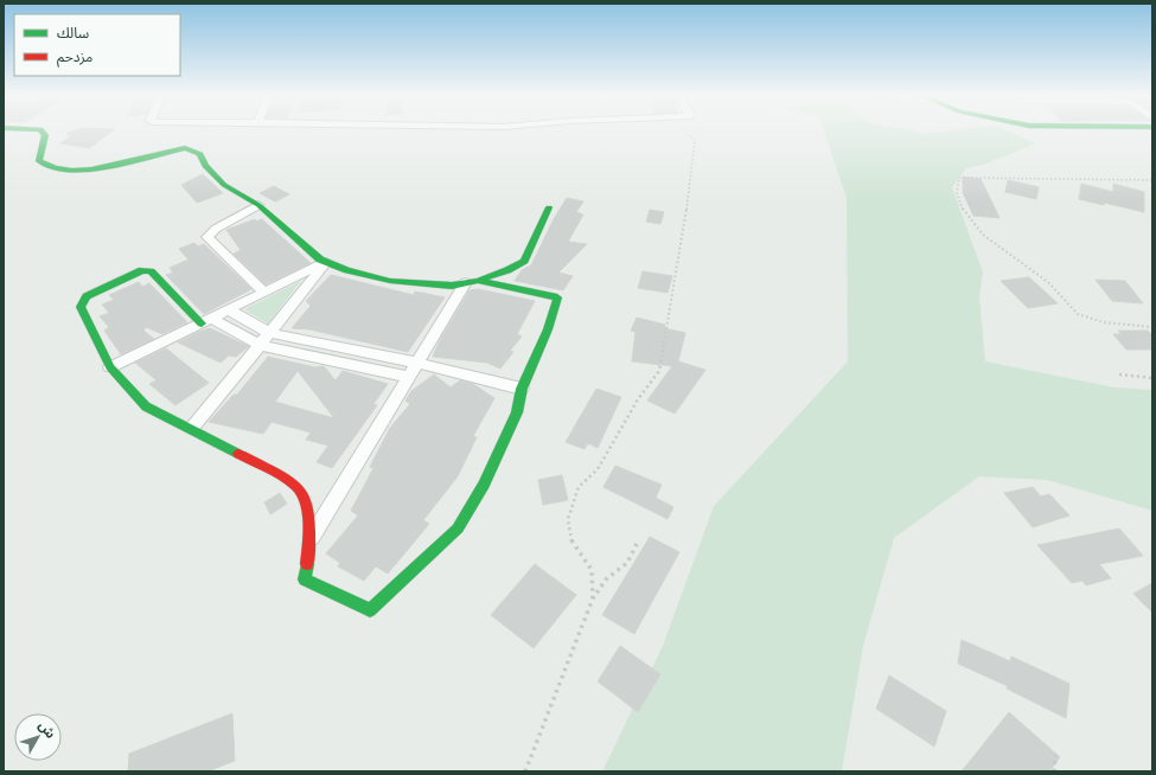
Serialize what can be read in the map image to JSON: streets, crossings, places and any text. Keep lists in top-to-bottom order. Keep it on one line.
{"legend":["سالك","مزدحم"],"north":"top right"}
